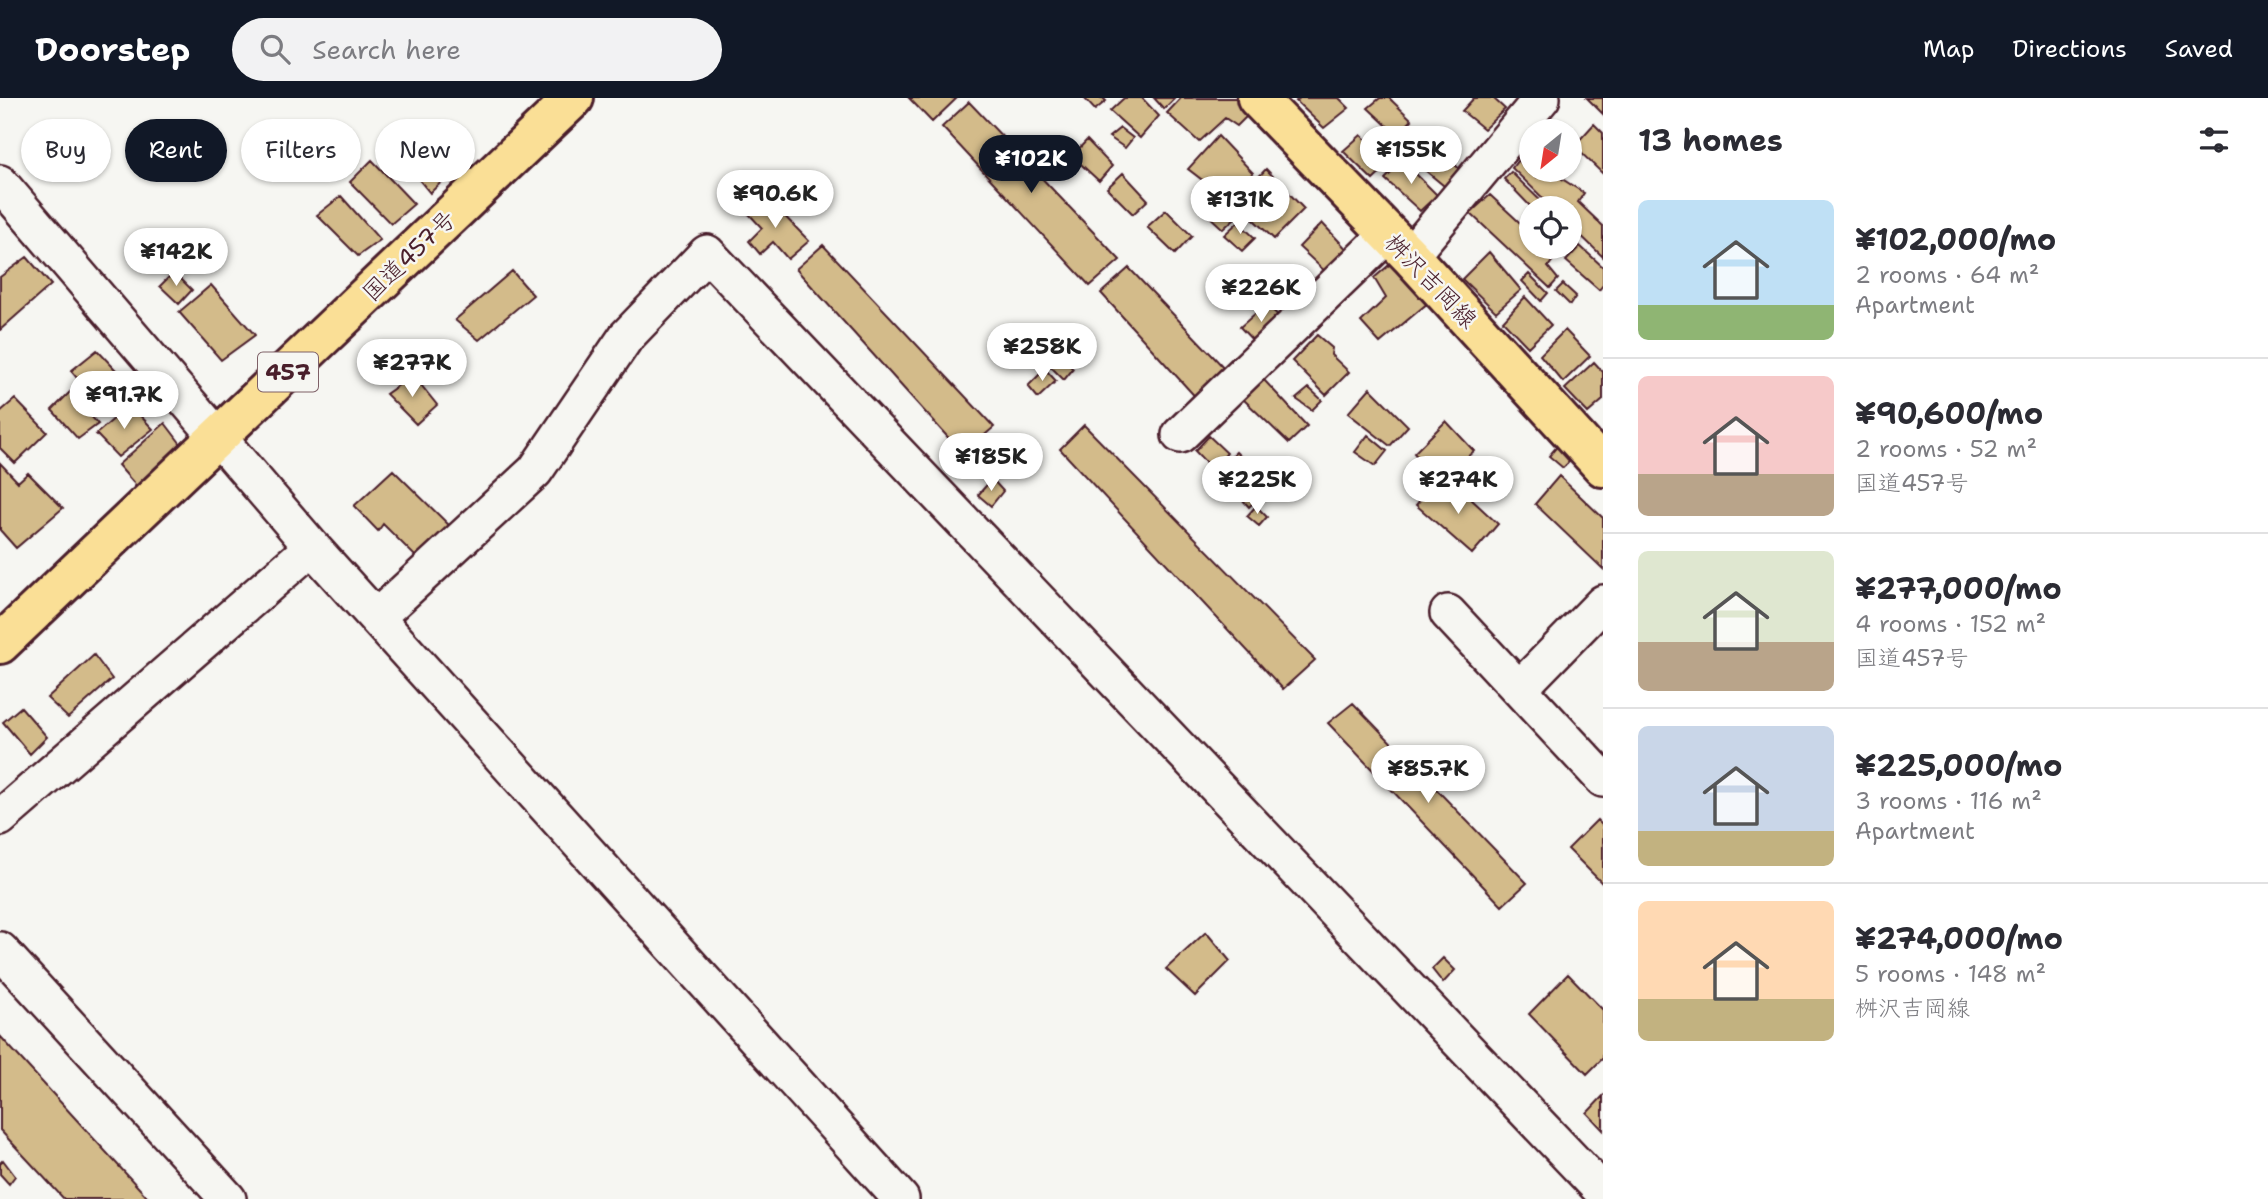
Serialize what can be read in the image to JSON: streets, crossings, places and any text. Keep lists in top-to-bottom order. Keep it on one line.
{"streets":{"main road":["国道457号","桝沢吉岡線","457"]},"north":"bottom left","page":{"header":"Doorstep","search":"Search here","nav":["Map","Directions","Saved"],"heading":"13 homes","chip":["Buy","Rent","Filters","New"],"price":["¥155K","¥102K","¥90.6K","¥131K","¥142K","¥226K","¥258K","¥277K","¥91.7K","¥185K","¥225K","¥274K","¥85.7K"],"list":[{"name":"¥102,000/mo","note":"2 rooms · 64 m² · Apartment"},{"name":"¥90,600/mo","note":"2 rooms · 52 m² · 国道457号"},{"name":"¥277,000/mo","note":"4 rooms · 152 m² · 国道457号"},{"name":"¥225,000/mo","note":"3 rooms · 116 m² · Apartment"},{"name":"¥274,000/mo","note":"5 rooms · 148 m² · 桝沢吉岡線"}]}}
